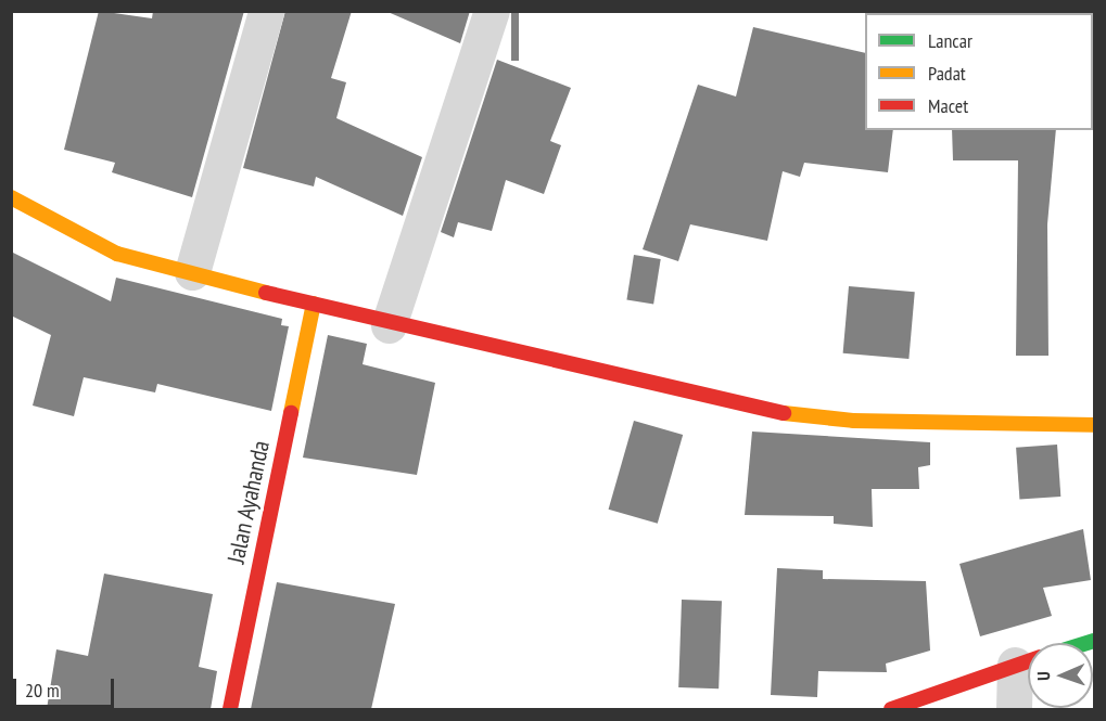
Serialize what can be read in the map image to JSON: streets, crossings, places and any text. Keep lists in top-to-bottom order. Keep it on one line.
{"streets":{"street":["Jalan Ayahanda"]},"legend":["Lancar","Padat","Macet"],"scale_bar":"20 m","north":"left"}
